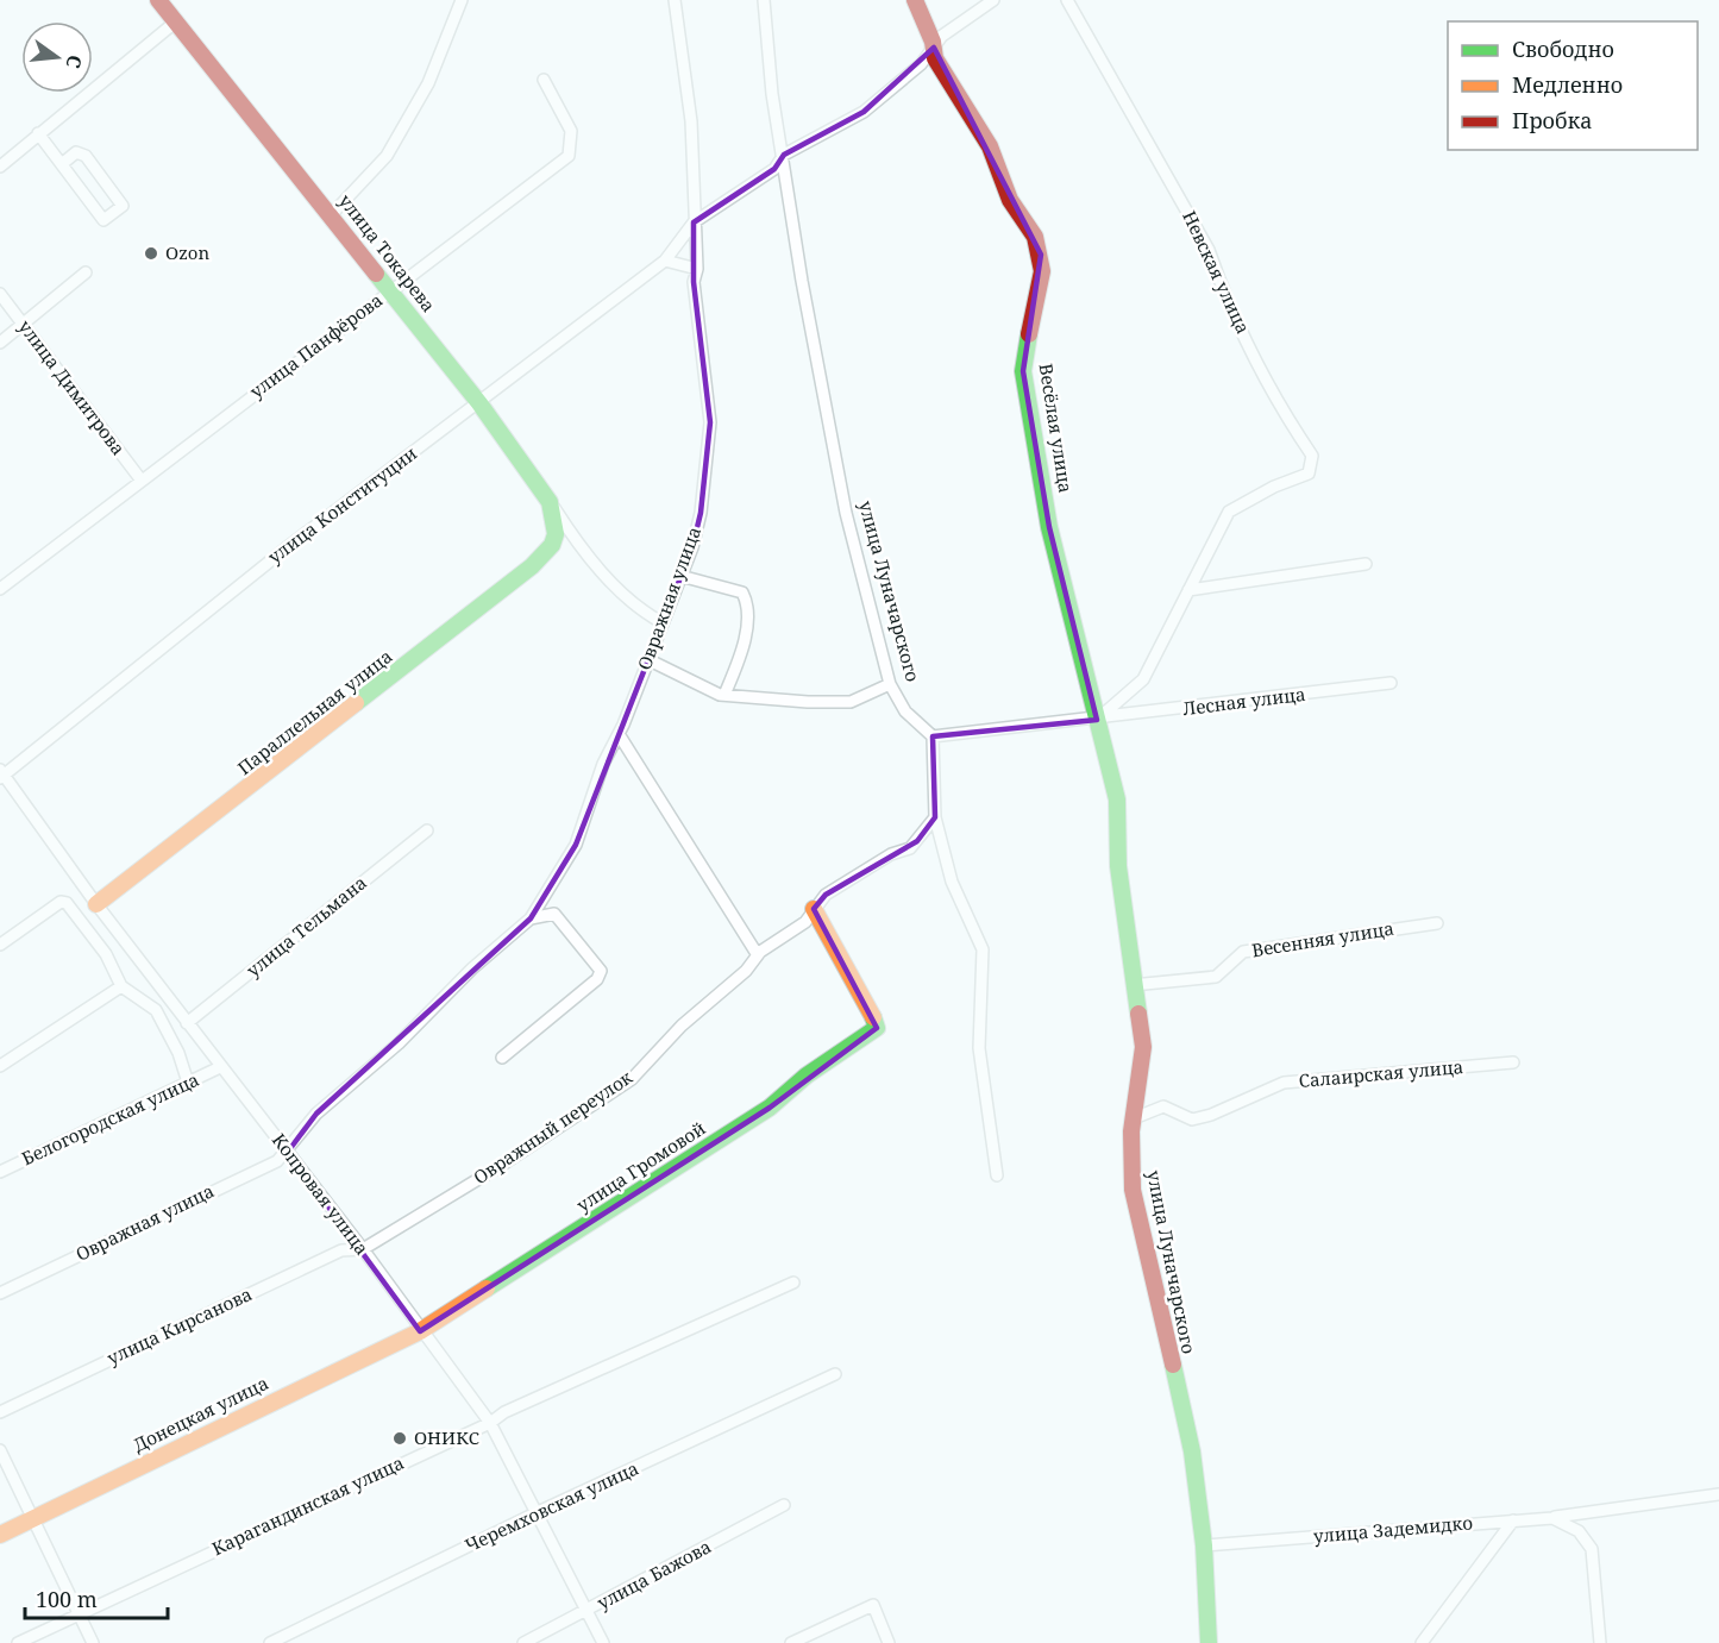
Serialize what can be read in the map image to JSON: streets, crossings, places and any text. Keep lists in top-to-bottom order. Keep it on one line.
{"streets":{"street":["улица Токарева","Невская улица","улица Панфёрова","улица Димитрова","Весёлая улица","улица Конституции","улица Луначарского","Овражная улица","Лесная улица","Параллельная улица","улица Тельмана","Весенняя улица","Салаирская улица","Белогородская улица","Овражный переулок","улица Громовой","Копровая улица","улица Кирсанова","Донецкая улица","Карагандинская улица","Черемховская улица","улица Задемидко","улица Бажова"]},"crossings":[["улица Токарева","улица Панфёрова"],["улица Токарева","улица Конституции"],["улица Токарева","Параллельная улица"],["улица Панфёрова","улица Димитрова"],["Весёлая улица","улица Конституции"],["Весёлая улица","улица Луначарского"],["Весёлая улица","Лесная улица"],["улица Конституции","улица Луначарского"],["улица Конституции","Овражная улица"],["улица Конституции","Копровая улица"],["улица Луначарского","Лесная улица"],["улица Луначарского","Весенняя улица"],["улица Луначарского","Салаирская улица"],["улица Луначарского","улица Задемидко"],["Овражная улица","Копровая улица"],["Параллельная улица","Копровая улица"],["улица Тельмана","Копровая улица"],["Белогородская улица","Копровая улица"],["Овражный переулок","улица Громовой"],["Овражный переулок","Копровая улица"],["Овражный переулок","улица Кирсанова"],["улица Громовой","Копровая улица"],["улица Громовой","Донецкая улица"],["Копровая улица","улица Кирсанова"],["Копровая улица","Донецкая улица"],["Копровая улица","Карагандинская улица"],["Копровая улица","Черемховская улица"],["Копровая улица","улица Бажова"]],"places":["Ozon","ОНИКС"],"legend":["Свободно","Медленно","Пробка"],"scale_bar":"100 m","north":"right"}
